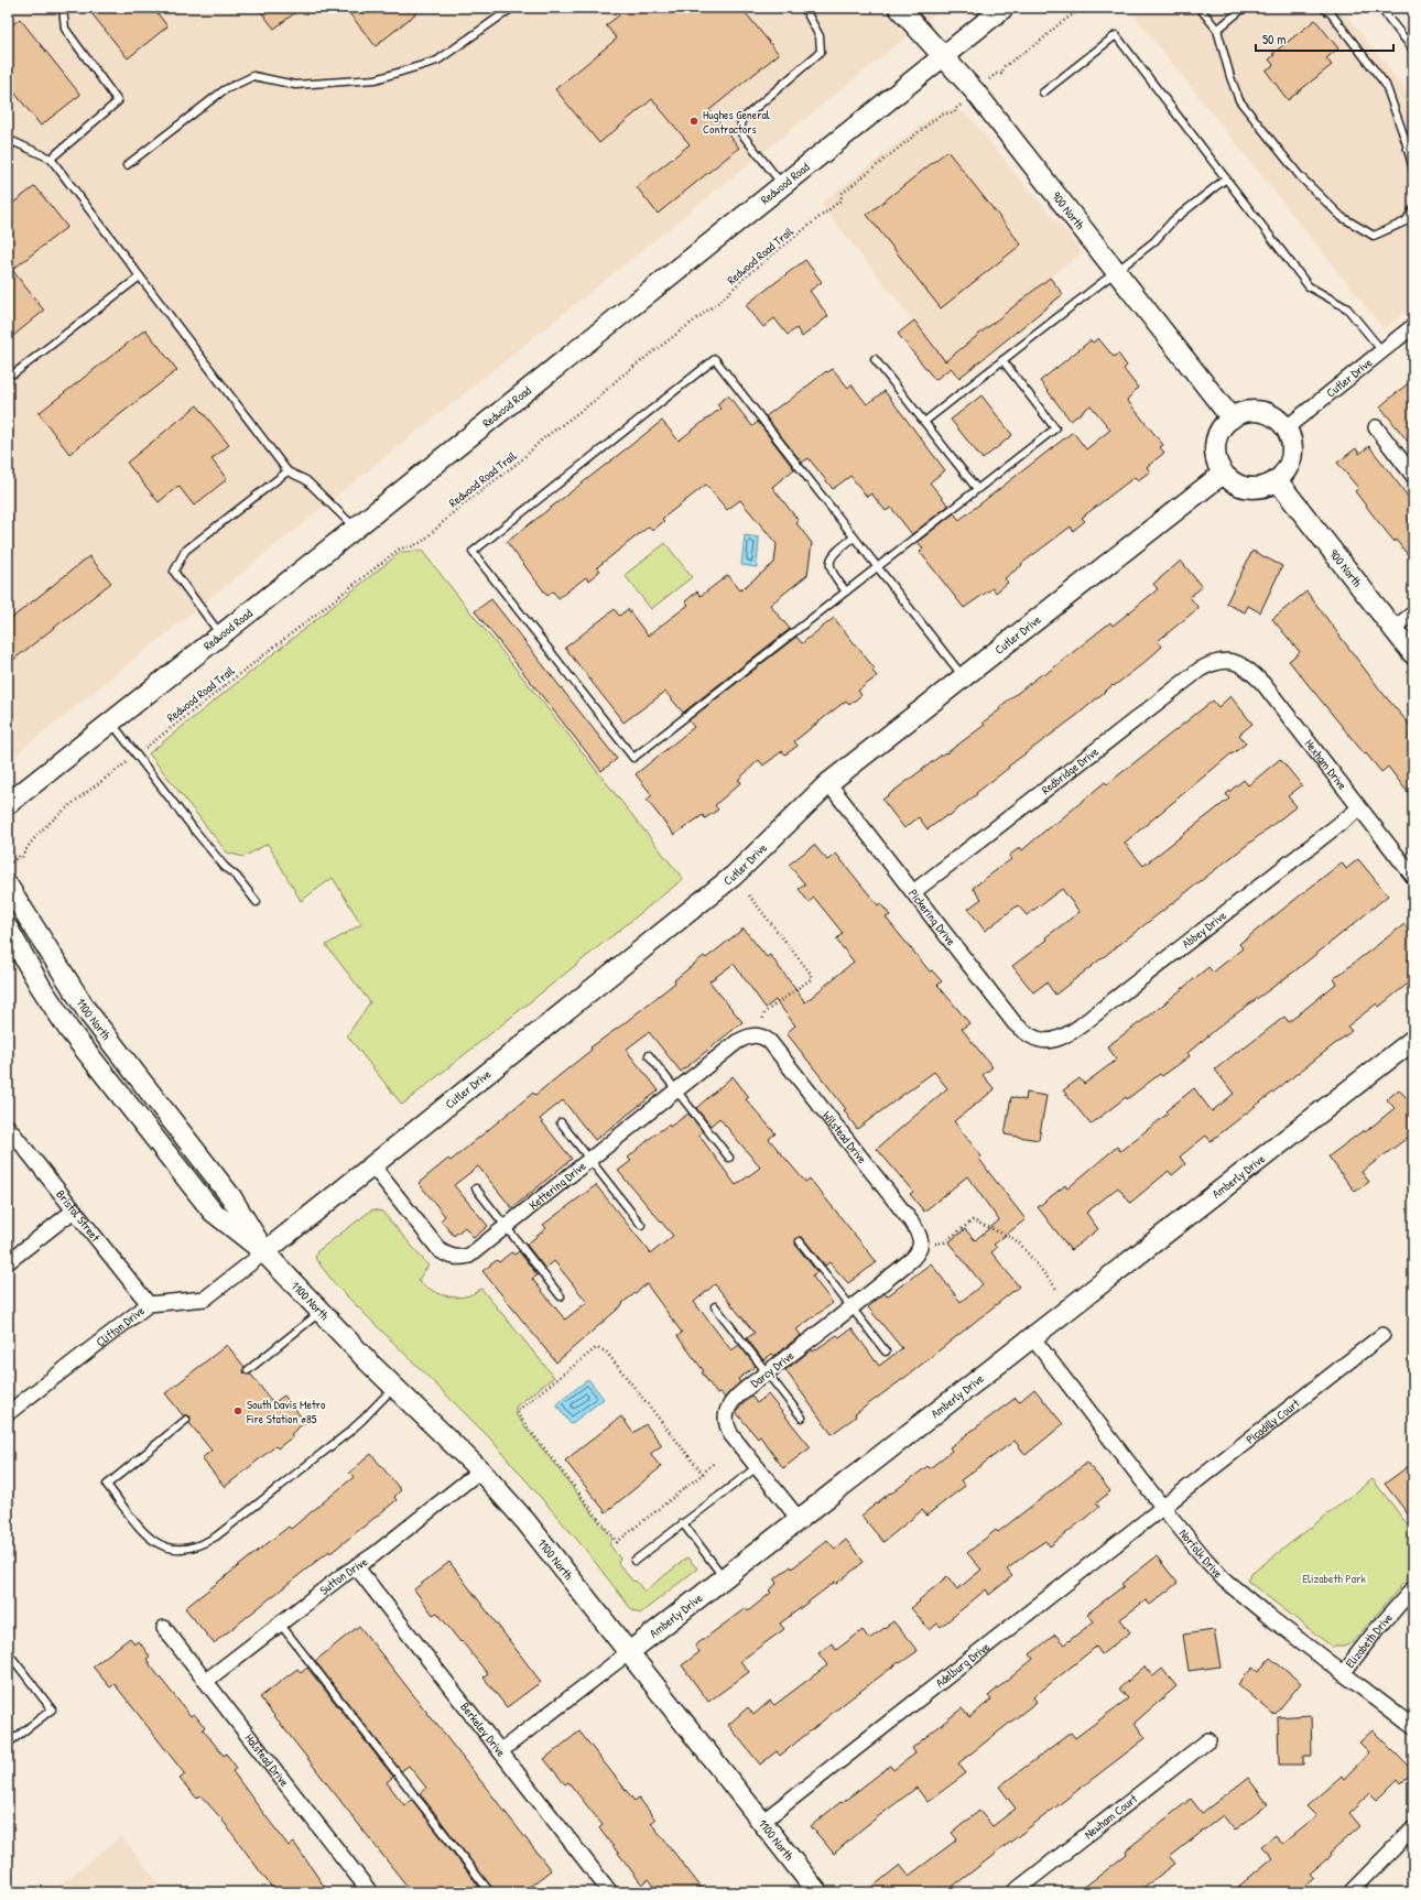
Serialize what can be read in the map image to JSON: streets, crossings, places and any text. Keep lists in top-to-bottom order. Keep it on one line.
{"streets":{"street":["Redwood Road","900 North","Cutler Drive","Hexham Drive","Redbridge Drive","Pickering Drive","Abbey Drive","1100 North","Wilstead Drive","Amberly Drive","Kettering Drive","Bristol Street","Clifton Drive","Darcy Drive","Picadilly Court","Norfolk Drive","Sutton Drive","Elizabeth Drive","Adelburg Drive","Berkeley Drive","Halstead Drive","Newham Court"],"path":["Redwood Road Trail"]},"crossings":[["Redwood Road","900 North"],["900 North","Cutler Drive"],["Cutler Drive","Pickering Drive"],["Cutler Drive","1100 North"],["Cutler Drive","Kettering Drive"],["Cutler Drive","Clifton Drive"],["Hexham Drive","Redbridge Drive"],["Hexham Drive","Abbey Drive"],["Redbridge Drive","Pickering Drive"],["Pickering Drive","Abbey Drive"],["1100 North","Amberly Drive"],["1100 North","Clifton Drive"],["1100 North","Sutton Drive"],["1100 North","Adelburg Drive"],["Wilstead Drive","Kettering Drive"],["Wilstead Drive","Darcy Drive"],["Amberly Drive","Darcy Drive"],["Amberly Drive","Norfolk Drive"],["Amberly Drive","Berkeley Drive"],["Bristol Street","Clifton Drive"],["Picadilly Court","Norfolk Drive"],["Picadilly Court","Adelburg Drive"],["Norfolk Drive","Elizabeth Drive"],["Norfolk Drive","Adelburg Drive"],["Sutton Drive","Berkeley Drive"],["Sutton Drive","Halstead Drive"]],"parks":["Elizabeth Park"],"places":["Hughes General Contractors","South Davis Metro Fire Station #85"],"scale_bar":"50 m"}
